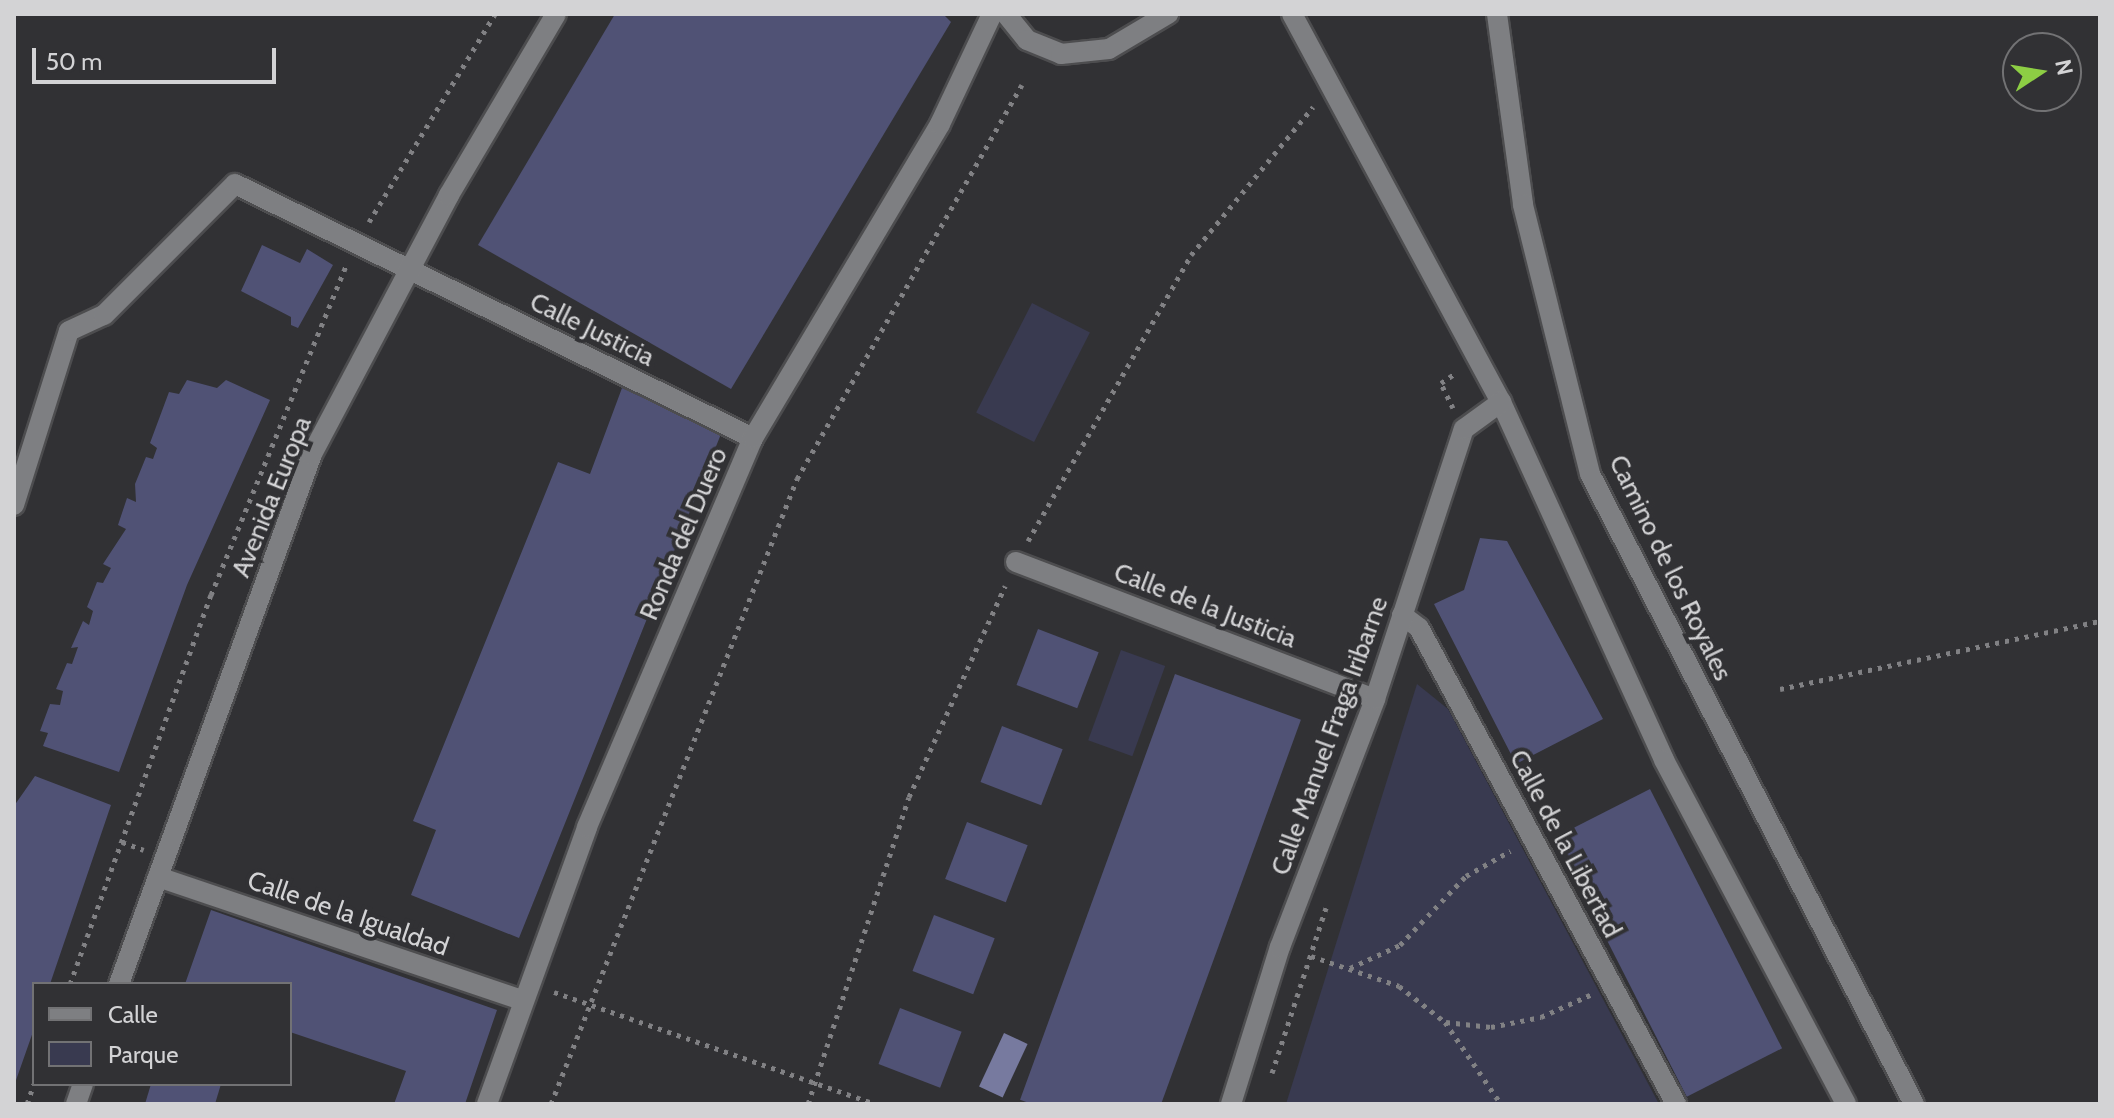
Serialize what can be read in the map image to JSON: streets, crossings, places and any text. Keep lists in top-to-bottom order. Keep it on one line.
{"streets":{"street":["Calle Justicia","Avenida Europa","Ronda del Duero","Camino de los Royales","Calle de la Justicia","Calle Manuel Fraga Iribarne","Calle de la Libertad","Calle de la Igualdad"]},"crossings":[["Calle Justicia","Avenida Europa"],["Calle Justicia","Ronda del Duero"],["Avenida Europa","Calle de la Igualdad"],["Ronda del Duero","Calle de la Igualdad"],["Calle de la Justicia","Calle Manuel Fraga Iribarne"],["Calle Manuel Fraga Iribarne","Calle de la Libertad"]],"legend":["Calle","Parque"],"scale_bar":"50 m","north":"right"}
